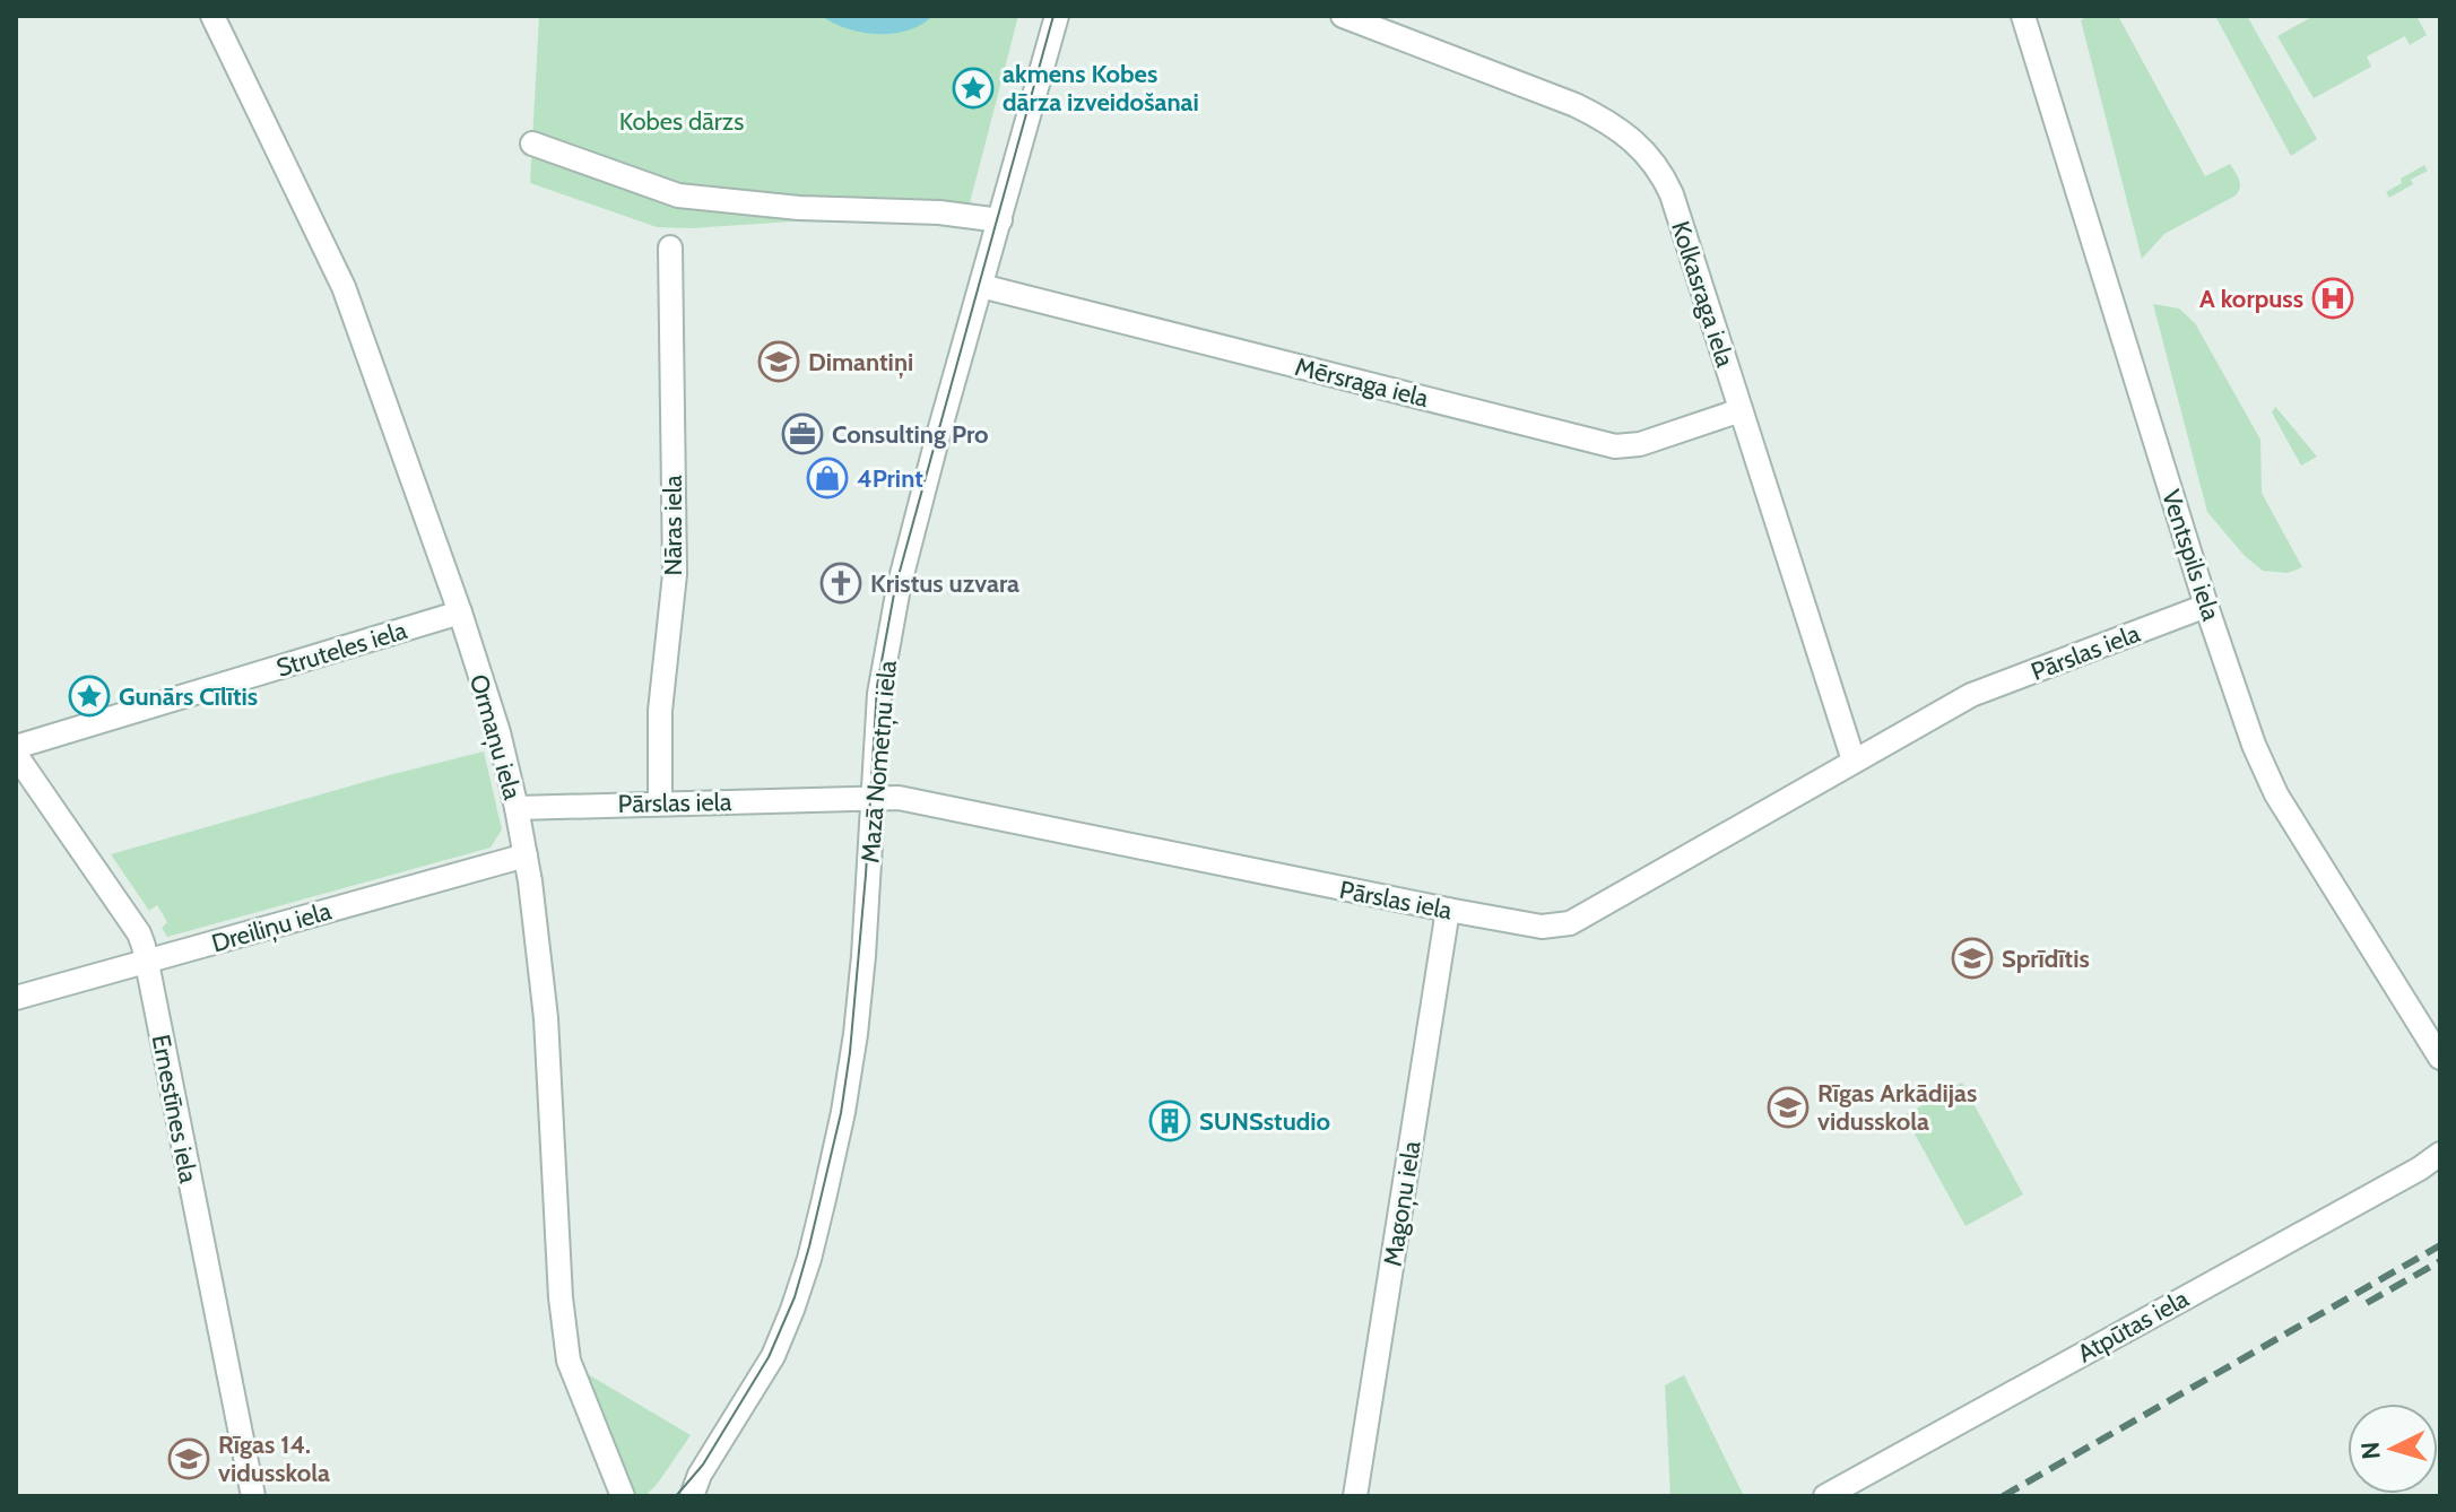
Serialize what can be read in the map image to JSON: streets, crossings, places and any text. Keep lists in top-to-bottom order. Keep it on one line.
{"streets":{"street":["Kolkasraga iela","Mērsraga iela","Nāras iela","Ventspils iela","Struteles iela","Pārslas iela","Ormaņu iela","Mazā Nometņu iela","Dreiliņu iela","Ernestīnes iela","Magoņu iela","Atpūtas iela"]},"crossings":[["Kolkasraga iela","Mērsraga iela"],["Kolkasraga iela","Pārslas iela"],["Mērsraga iela","Mazā Nometņu iela"],["Nāras iela","Pārslas iela"],["Ventspils iela","Pārslas iela"],["Struteles iela","Ormaņu iela"],["Pārslas iela","Ormaņu iela"],["Pārslas iela","Mazā Nometņu iela"],["Pārslas iela","Magoņu iela"],["Ormaņu iela","Dreiliņu iela"],["Dreiliņu iela","Ernestīnes iela"]],"parks":["Kobes dārzs"],"places":{"place":["akmens Kobes dārza izveidošanai","Gunārs Cīlītis"],"hospital":["A korpuss"],"school or university":["Dimantiņi","Sprīdītis","Rīgas Arkādijas vidusskola","Rīgas 14. vidusskola"],"office":["Consulting Pro"],"shop":["4Print"],"church":["Kristus uzvara"],"building":["SUNSstudio"]},"north":"left"}
